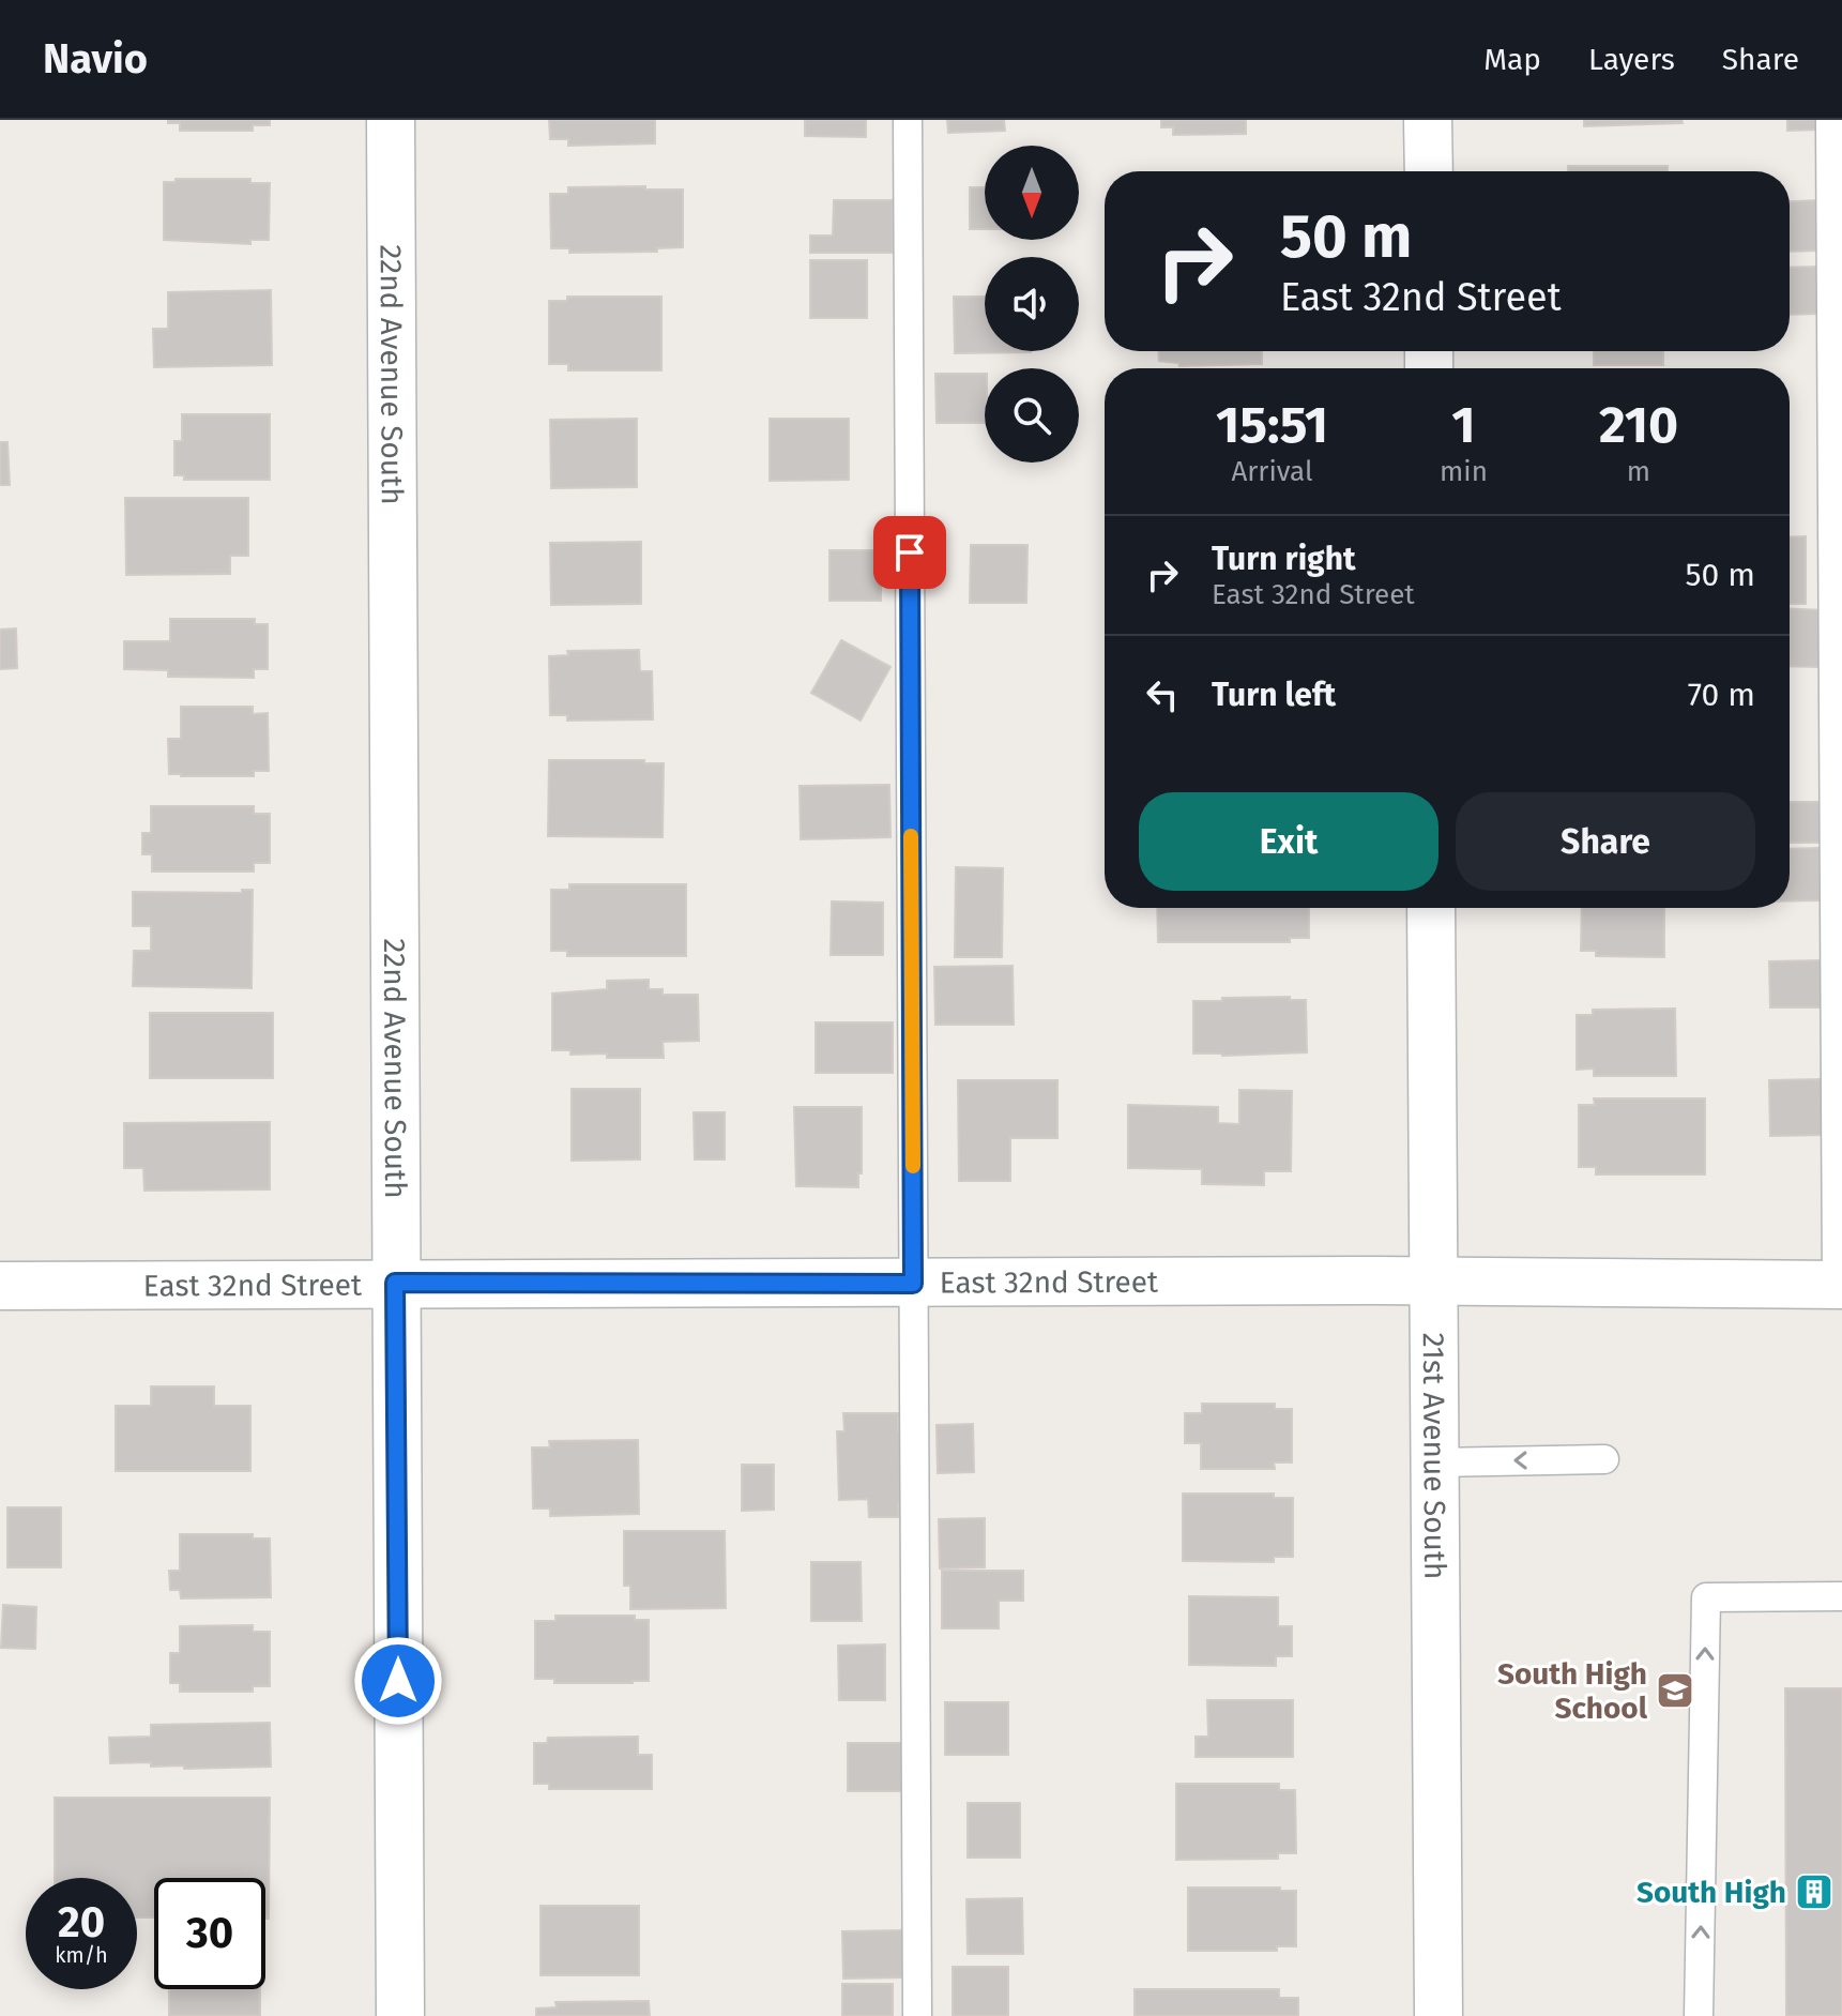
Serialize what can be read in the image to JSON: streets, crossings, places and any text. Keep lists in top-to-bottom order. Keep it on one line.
{"streets":{"street":["22nd Avenue South","East 32nd Street","21st Avenue South"]},"crossings":[["22nd Avenue South","East 32nd Street"],["East 32nd Street","21st Avenue South"]],"places":{"school or university":["South High School"],"building":["South High"]},"north":"bottom","page":{"header":"Navio","nav":["Map","Layers","Share"],"turn":["50 m","East 32nd Street"],"eta":["15:51","Arrival","1","min","210","m"],"list":[{"name":"Turn right","note":"East 32nd Street","value":"50 m"},{"name":"Turn left","value":"70 m"}],"buttons":["Exit","Share"],"speed":"20 km/h","limit":"30"}}
